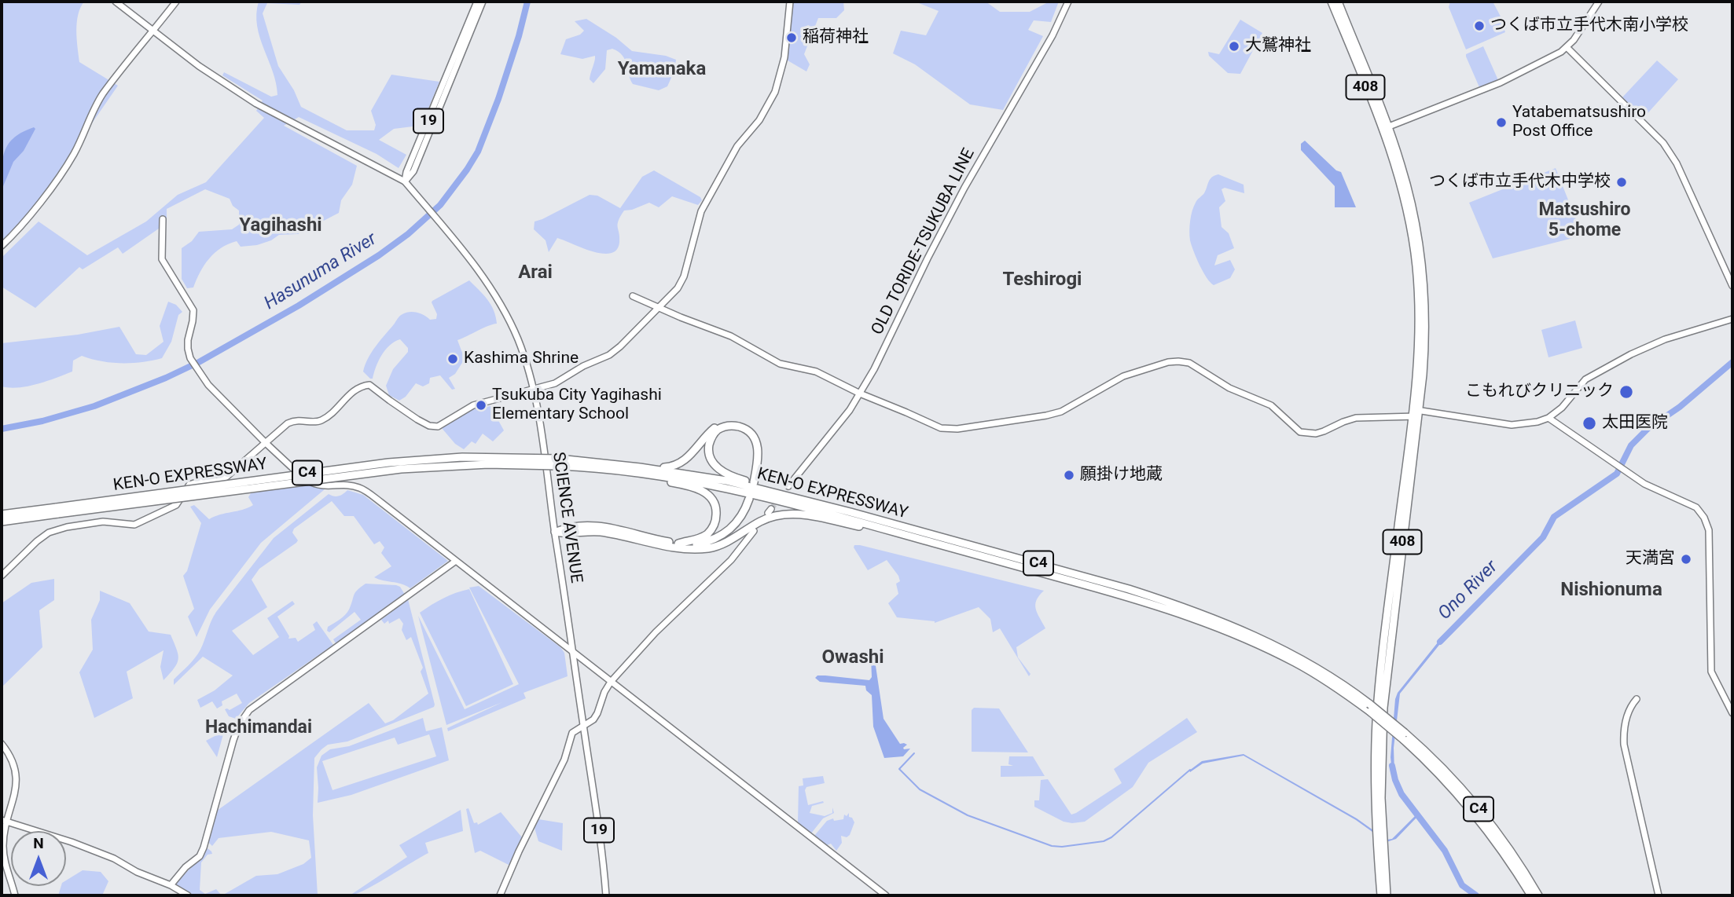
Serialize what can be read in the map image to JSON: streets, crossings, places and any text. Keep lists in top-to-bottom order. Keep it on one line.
{"streets":{"highway":["408","C4","KEN-O EXPRESSWAY"],"street":["19","OLD TORIDE-TSUKUBA LINE","SCIENCE AVENUE"]},"crossings":[["19","SCIENCE AVENUE"]],"districts":["Yamanaka","Matsushiro 5-chome","Yagihashi","Arai","Teshirogi","Nishionuma","Owashi","Hachimandai"],"water":["Hasunuma River","Ono River"],"places":["つくば市立手代木南小学校","稲荷神社","大鷲神社","Yatabematsushiro Post Office","つくば市立手代木中学校","Kashima Shrine","こもれびクリニック","Tsukuba City Yagihashi Elementary School","太田医院","願掛け地蔵","天満宮"],"north":"top"}
